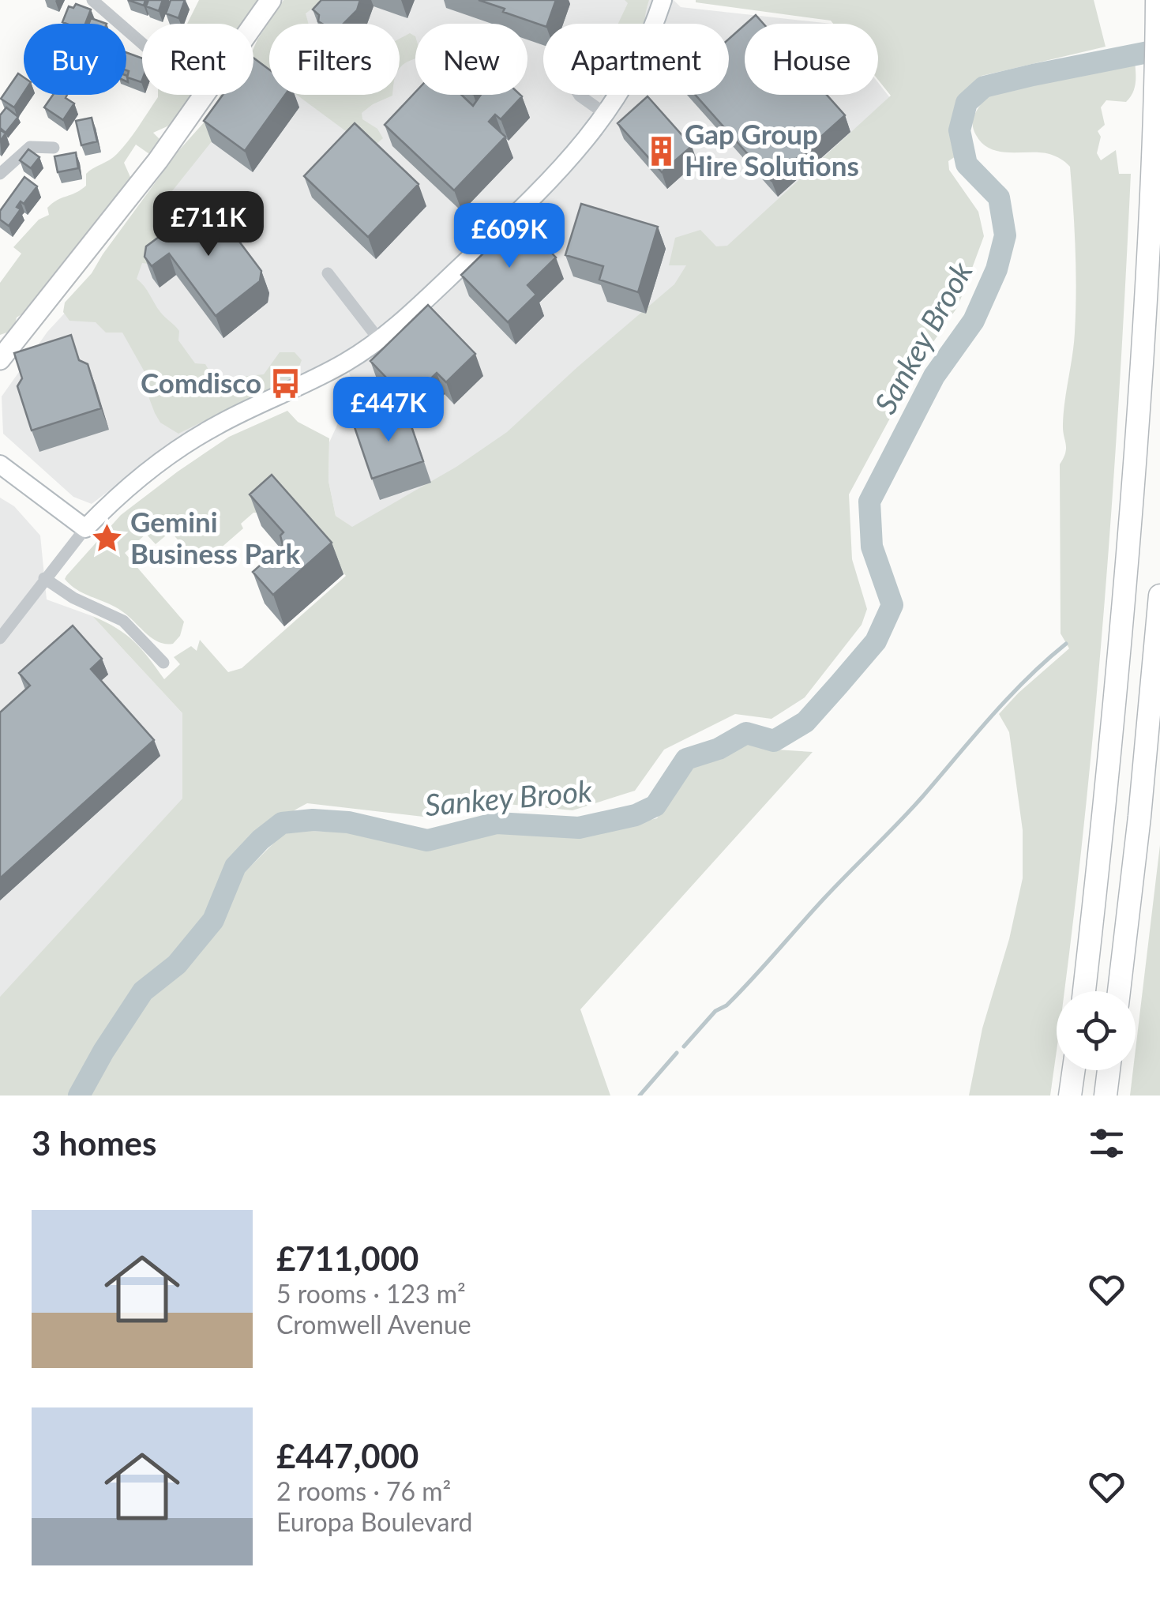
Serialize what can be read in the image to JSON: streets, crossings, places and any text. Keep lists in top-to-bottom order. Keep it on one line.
{"water":["Sankey Brook"],"places":{"building":["Gap Group Hire Solutions"],"bus stop":["Comdisco"],"place":["Gemini Business Park"]},"page":{"chip":["Buy","Rent","Filters","New","Apartment","House"],"price":["£711K","£609K","£447K"],"heading":"3 homes","list":[{"name":"£711,000","note":"5 rooms · 123 m² · Cromwell Avenue"},{"name":"£447,000","note":"2 rooms · 76 m² · Europa Boulevard"}]}}
